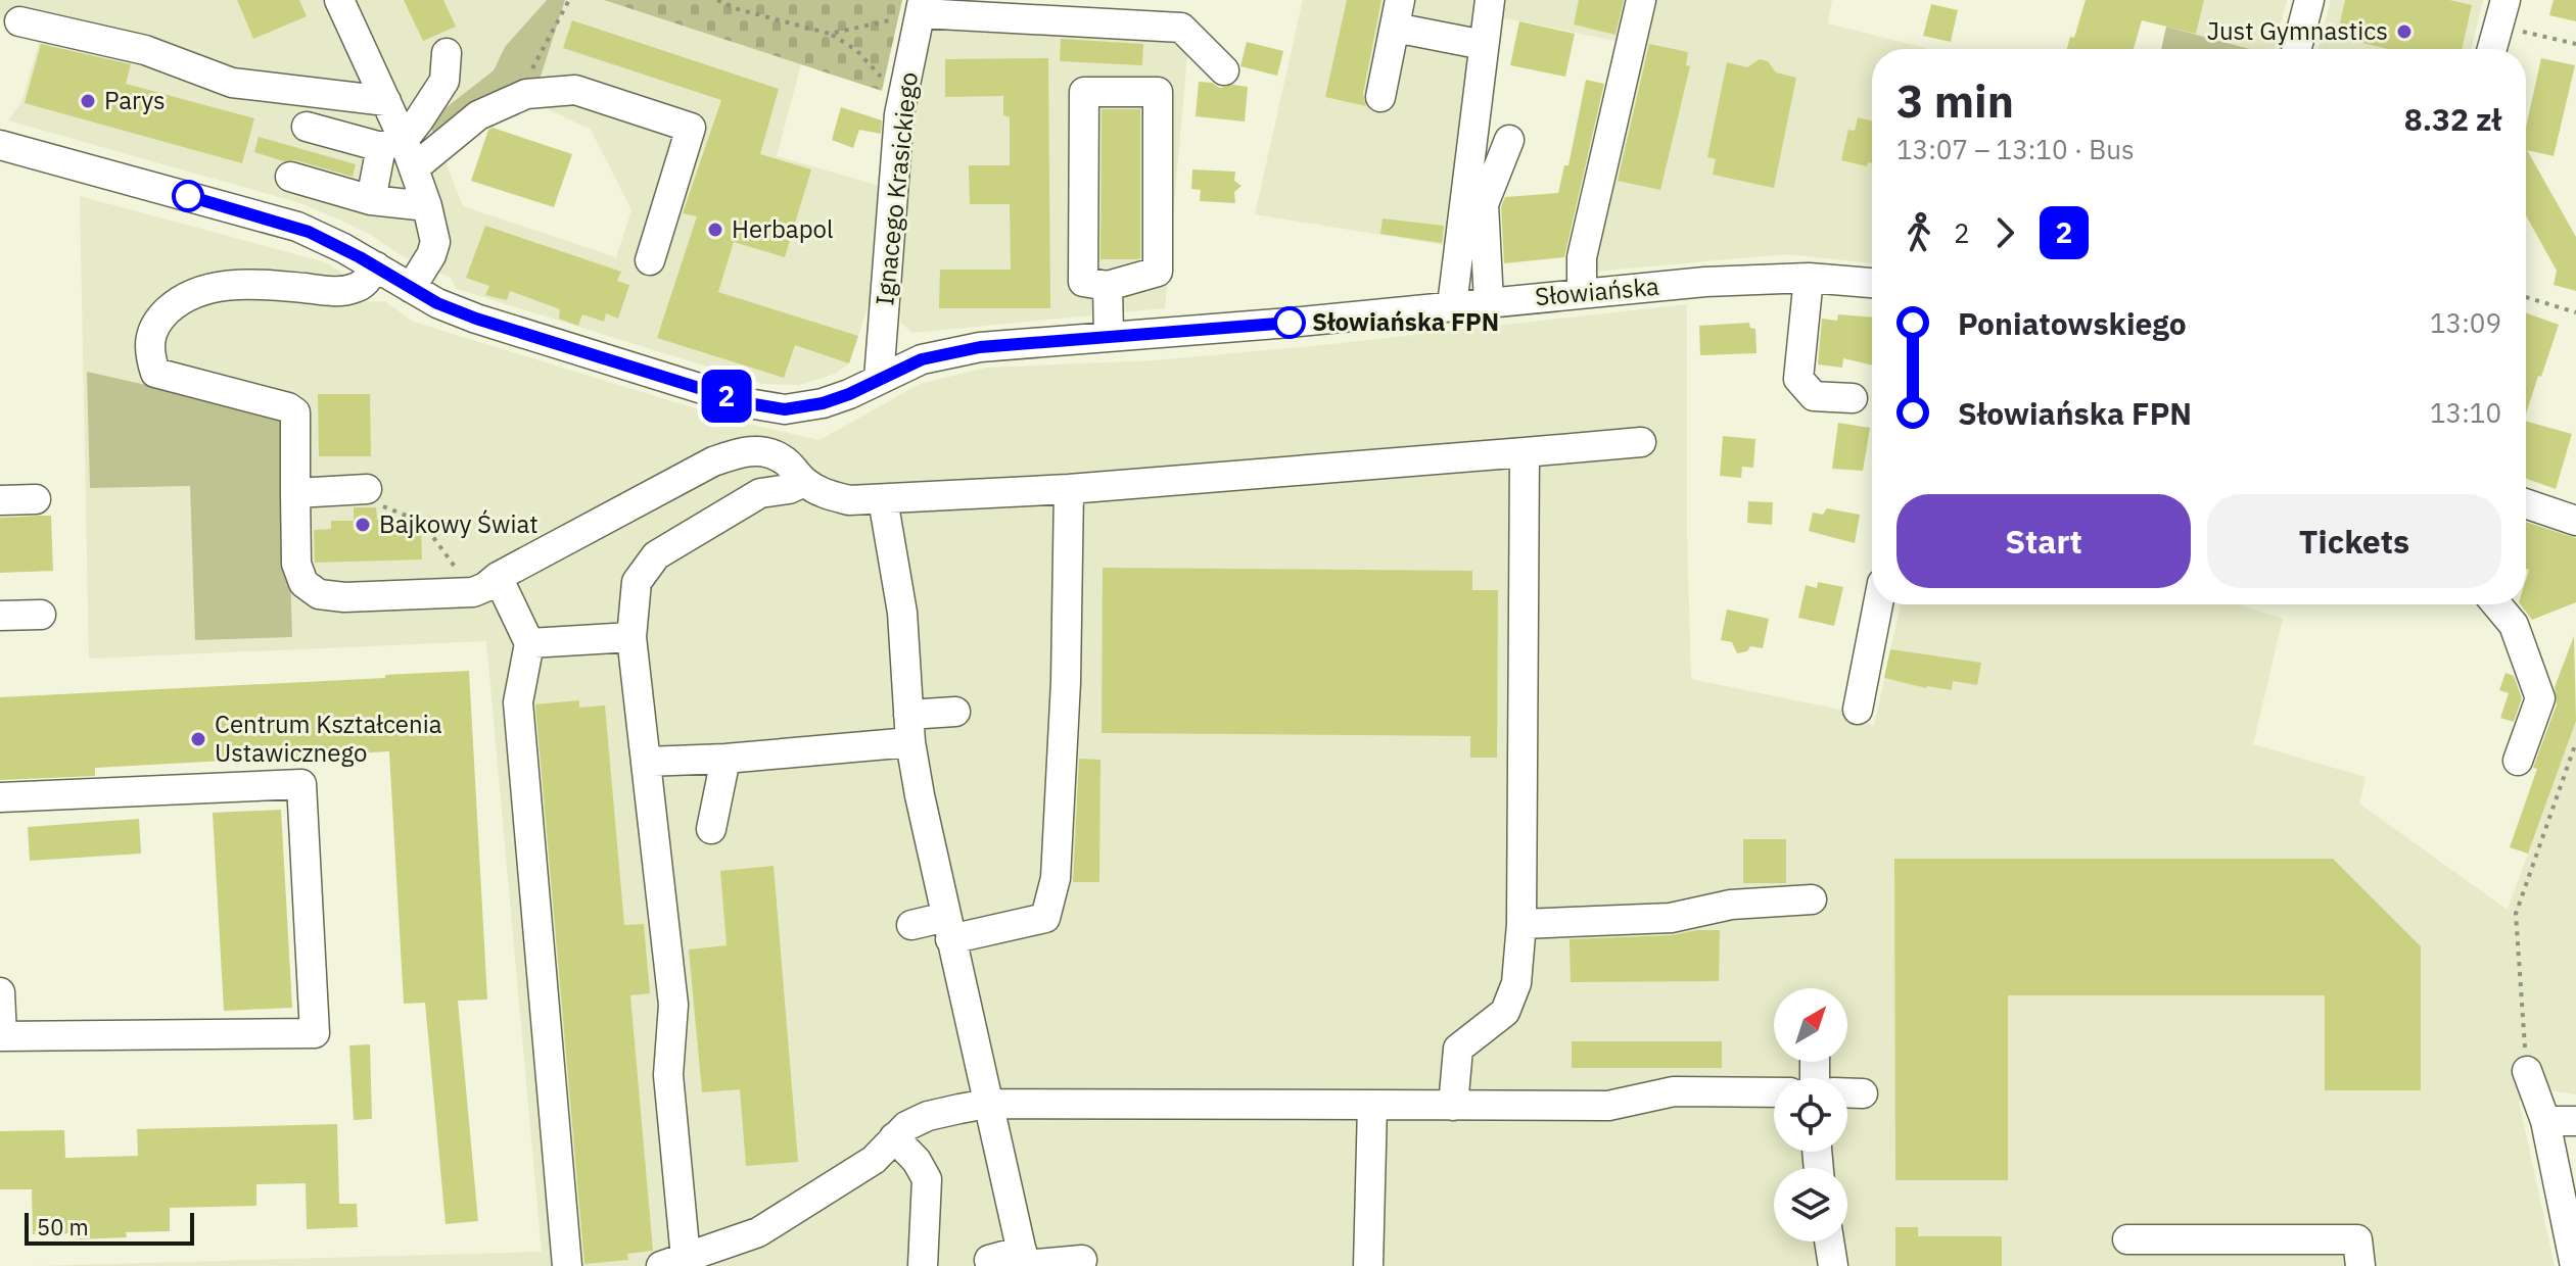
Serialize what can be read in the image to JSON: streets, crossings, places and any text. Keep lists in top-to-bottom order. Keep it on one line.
{"streets":{"street":["Ignacego Krasickiego","Słowiańska"]},"crossings":[["Ignacego Krasickiego","Słowiańska"]],"places":["Just Gymnastics","Parys","Herbapol","Słowiańska FPN","Bajkowy Świat","Centrum Kształcenia Ustawicznego"],"lines":["bus line 2"],"scale_bar":"50 m","north":"top right","page":{"on_map":"2","heading":["3 min","13:07 – 13:10 · Bus","8.32 zł"],"legs":["2","2"],"list":[{"name":"Poniatowskiego","value":"13:09"},{"name":"Słowiańska FPN","value":"13:10"}],"buttons":["Start","Tickets"],"scale":"50 m"}}
